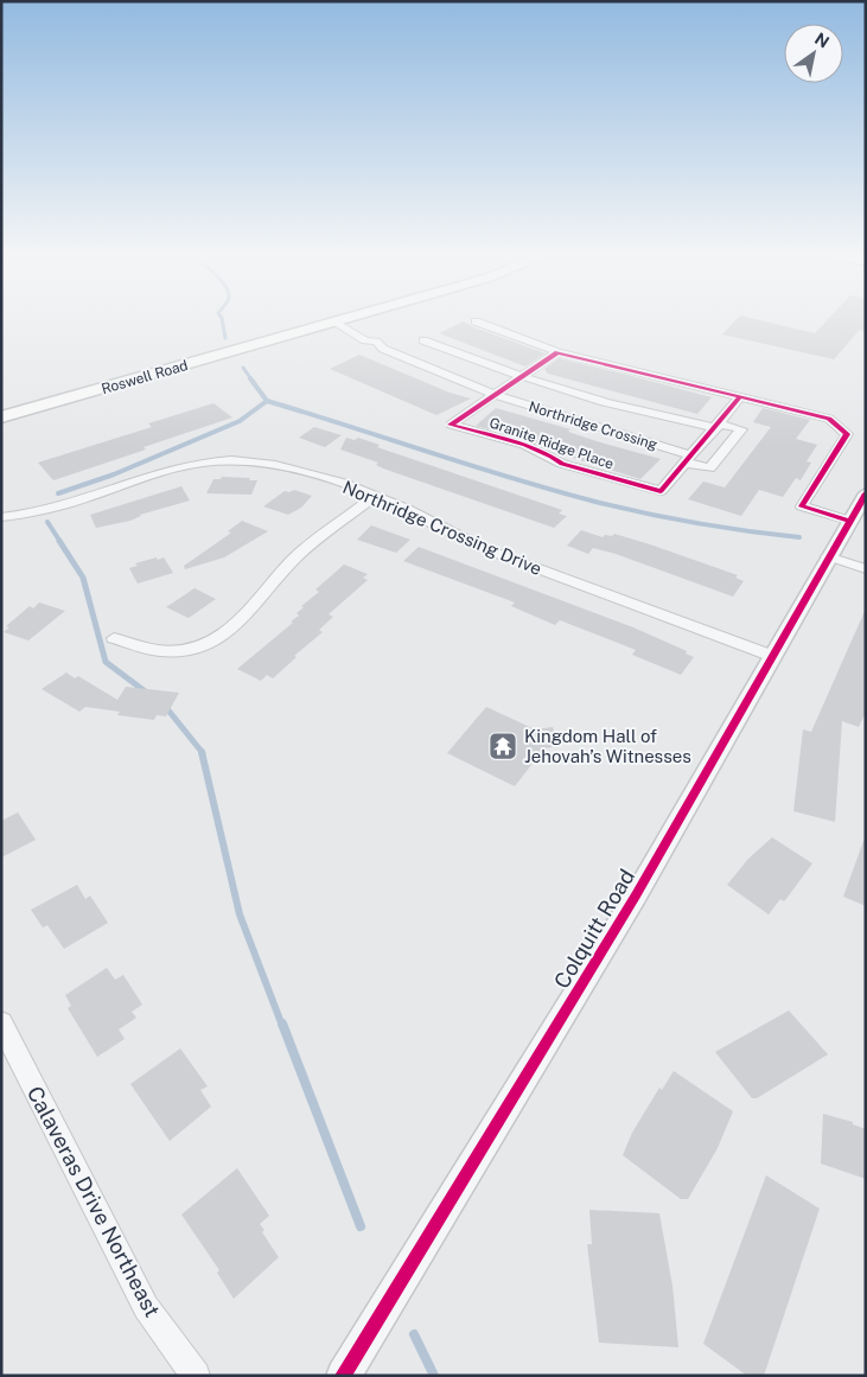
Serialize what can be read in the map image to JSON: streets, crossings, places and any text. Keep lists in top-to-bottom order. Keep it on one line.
{"streets":{"main road":["Roswell Road"],"street":["Northridge Crossing","Granite Ridge Place","Northridge Crossing Drive","Colquitt Road","Calaveras Drive Northeast"]},"crossings":[["Roswell Road","Northridge Crossing"],["Northridge Crossing","Granite Ridge Place"],["Northridge Crossing Drive","Colquitt Road"]],"places":{"temple":["Kingdom Hall of Jehovah’s Witnesses"]},"north":"top right"}
